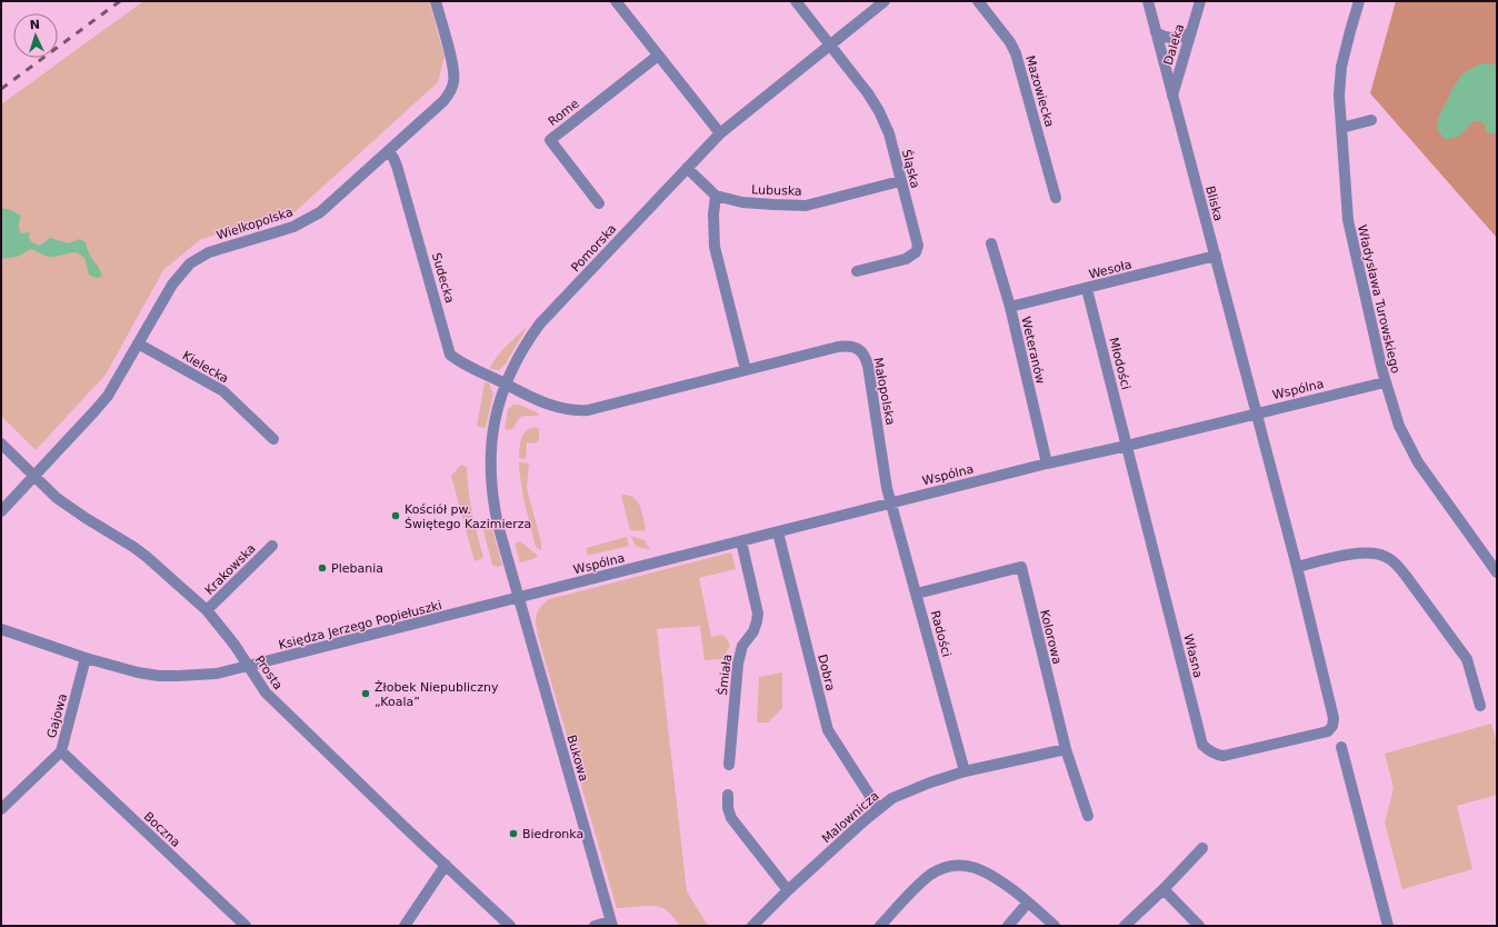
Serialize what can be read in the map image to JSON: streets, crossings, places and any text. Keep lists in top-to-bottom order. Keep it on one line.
{"streets":{"street":["Daleka","Mazowiecka","Rome","Śląska","Lubuska","Bliska","Wielkopolska","Pomorska","Wesoła","Sudecka","Władysława Turowskiego","Weteranów","Młodości","Kielecka","Wspólna","Małopolska","Krakowska","Księdza Jerzego Popiełuszki","Radości","Kolorowa","Własna","Prosta","Dobra","Śmiała","Gajowa","Bukowa","Malownicza","Boczna"]},"crossings":[["Daleka","Bliska"],["Śląska","Lubuska"],["Śląska","Pomorska"],["Lubuska","Pomorska"],["Bliska","Wesoła"],["Bliska","Wspólna"],["Bliska","Własna"],["Wielkopolska","Sudecka"],["Wielkopolska","Kielecka"],["Wielkopolska","Prosta"],["Pomorska","Sudecka"],["Pomorska","Wspólna"],["Pomorska","Małopolska"],["Pomorska","Księdza Jerzego Popiełuszki"],["Pomorska","Bukowa"],["Wesoła","Weteranów"],["Wesoła","Młodości"],["Sudecka","Małopolska"],["Władysława Turowskiego","Wspólna"],["Weteranów","Wspólna"],["Młodości","Wspólna"],["Młodości","Własna"],["Wspólna","Małopolska"],["Wspólna","Księdza Jerzego Popiełuszki"],["Wspólna","Radości"],["Wspólna","Własna"],["Wspólna","Dobra"],["Wspólna","Śmiała"],["Wspólna","Bukowa"],["Małopolska","Radości"],["Krakowska","Prosta"],["Księdza Jerzego Popiełuszki","Prosta"],["Księdza Jerzego Popiełuszki","Gajowa"],["Księdza Jerzego Popiełuszki","Bukowa"],["Radości","Kolorowa"],["Radości","Malownicza"],["Kolorowa","Malownicza"],["Dobra","Malownicza"],["Gajowa","Boczna"]],"places":["Kościół pw. Świętego Kazimierza","Plebania","Żłobek Niepubliczny „Koala”","Biedronka"],"north":"top"}
